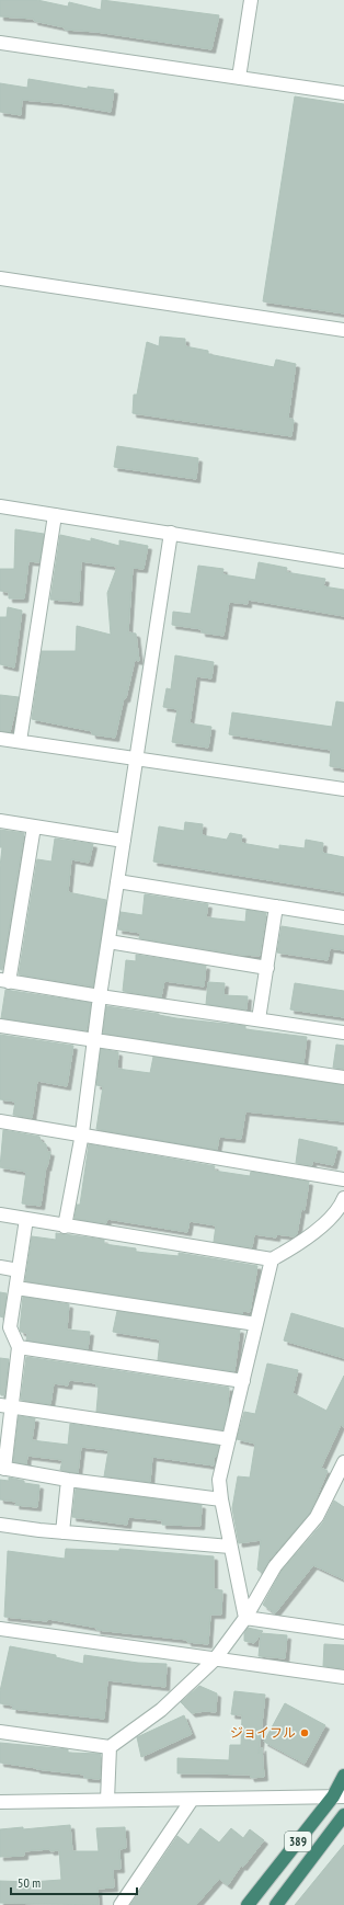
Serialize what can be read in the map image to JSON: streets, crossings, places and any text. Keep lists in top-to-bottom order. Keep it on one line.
{"streets":{"highway":["389"]},"places":["ジョイフル"],"scale_bar":"50 m"}
